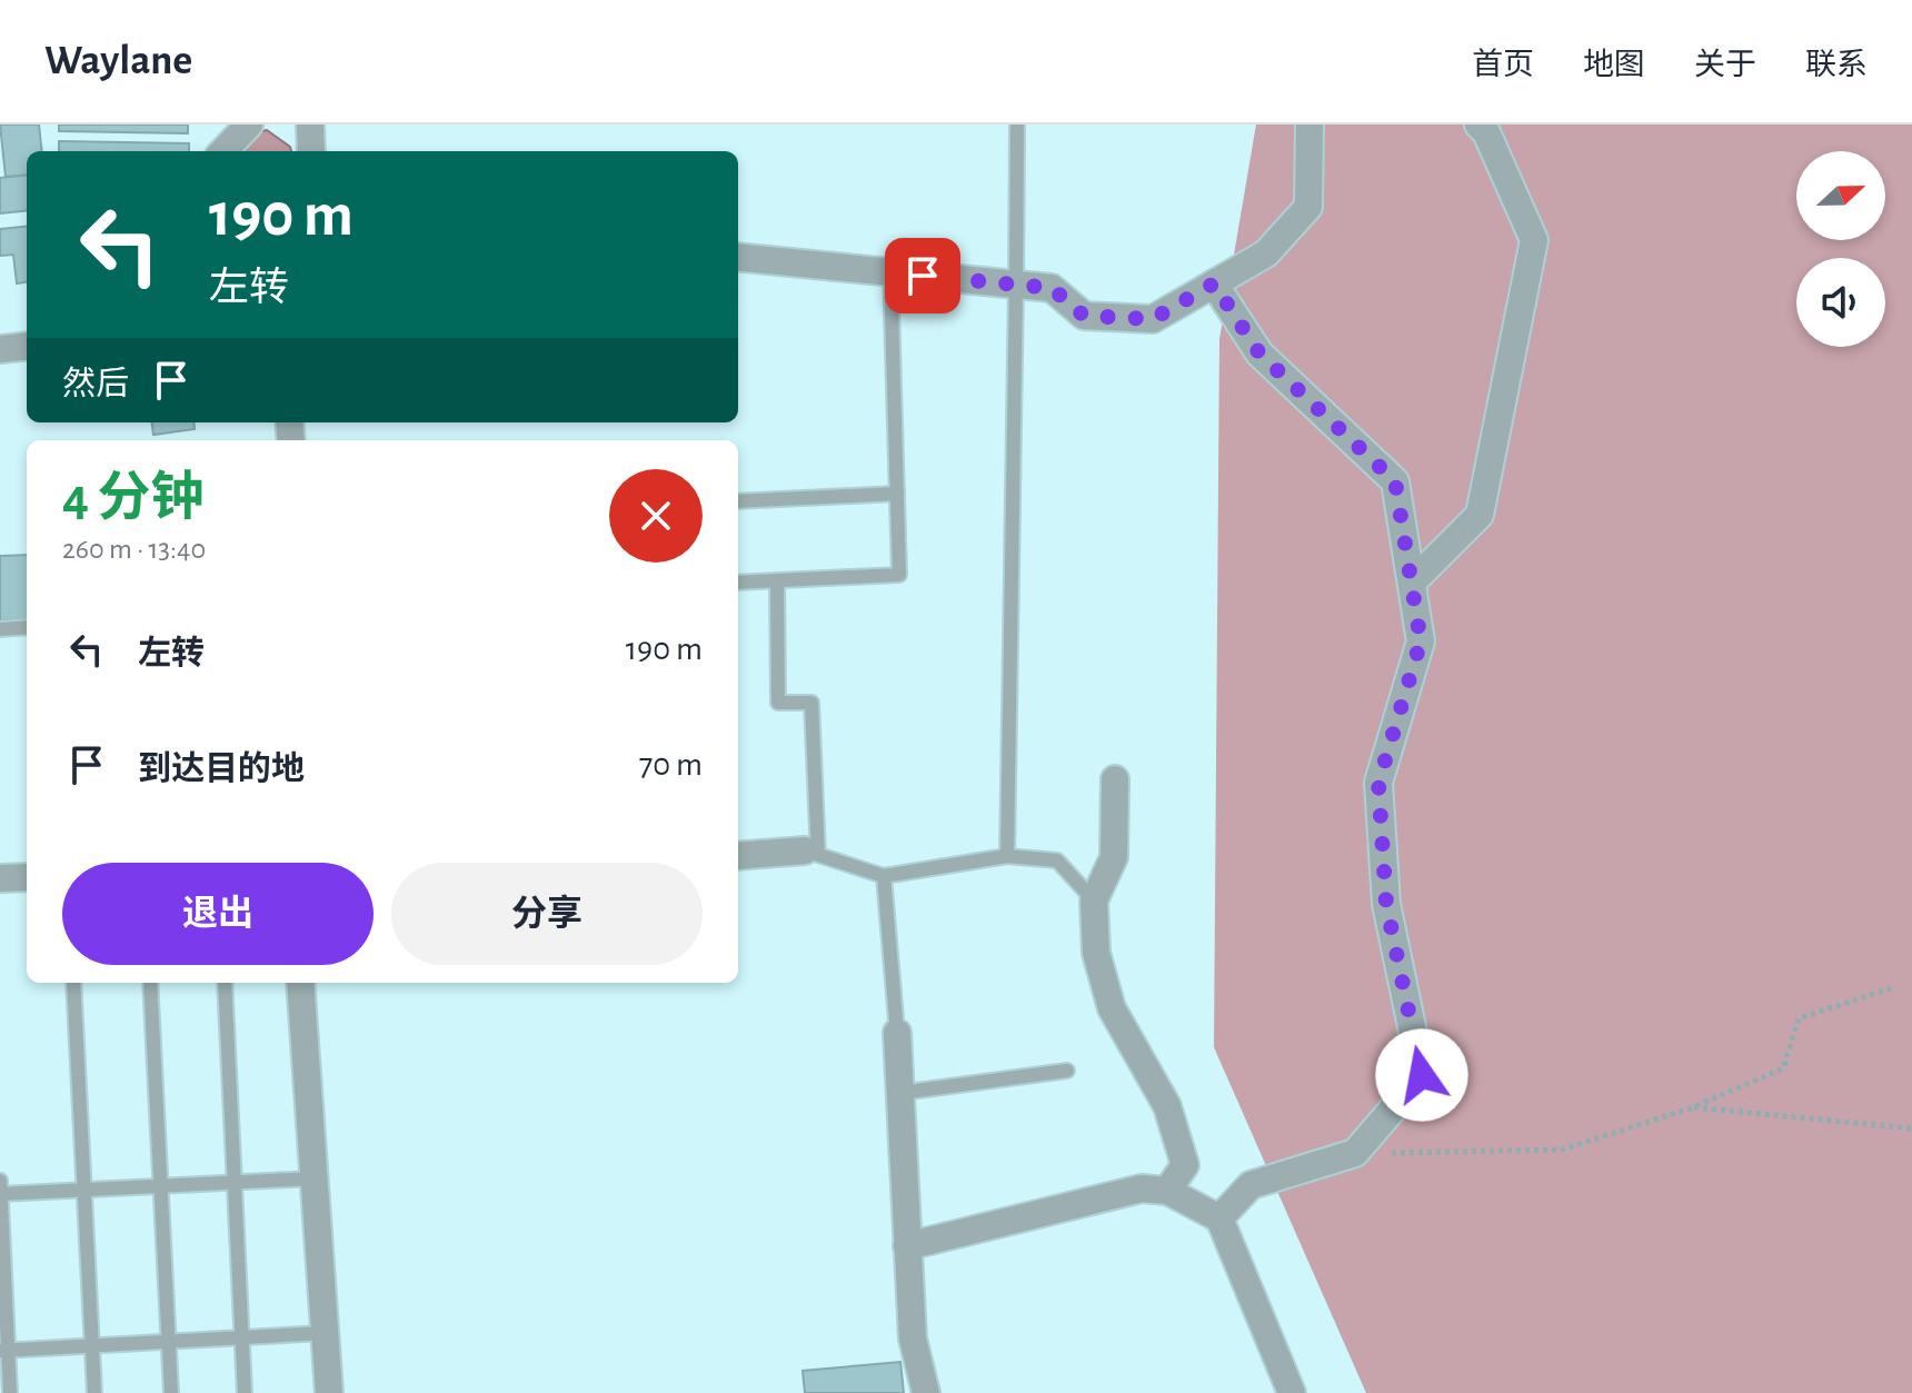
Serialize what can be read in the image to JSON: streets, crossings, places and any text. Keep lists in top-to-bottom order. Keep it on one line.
{"north":"right","page":{"header":"Waylane","nav":["首页","地图","关于","联系"],"turn":["190 m","左转"],"then":"然后","heading":["4 分钟","260 m · 13:40"],"list":[{"name":"左转","value":"190 m"},{"name":"到达目的地","value":"70 m"}],"buttons":["退出","分享"]}}
